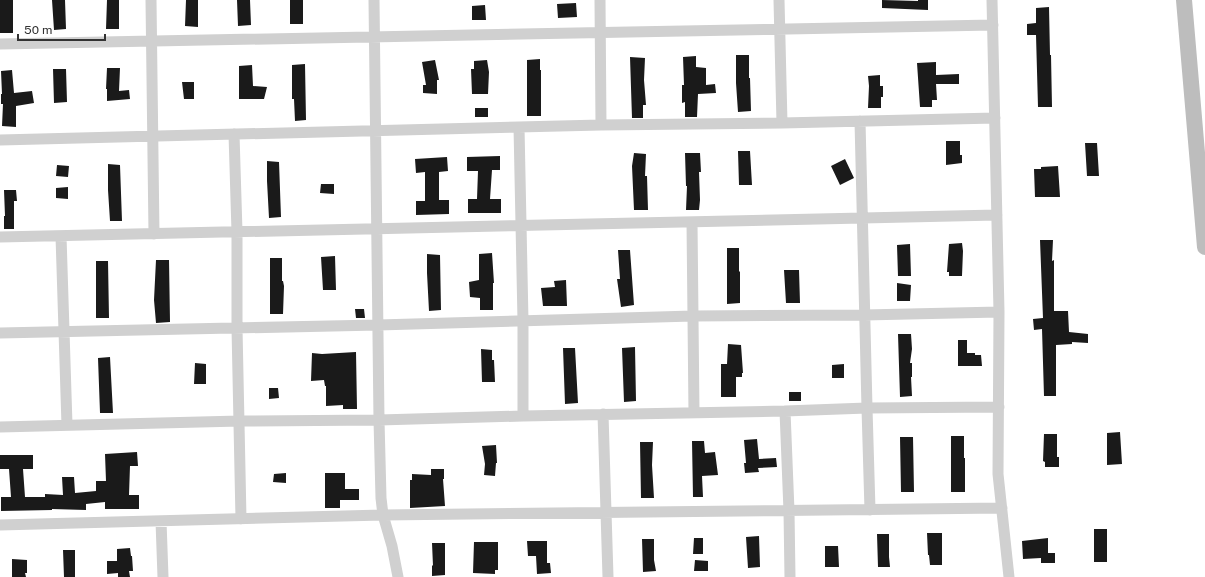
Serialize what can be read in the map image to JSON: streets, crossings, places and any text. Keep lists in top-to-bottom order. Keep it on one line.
{"scale_bar":"50 m"}
